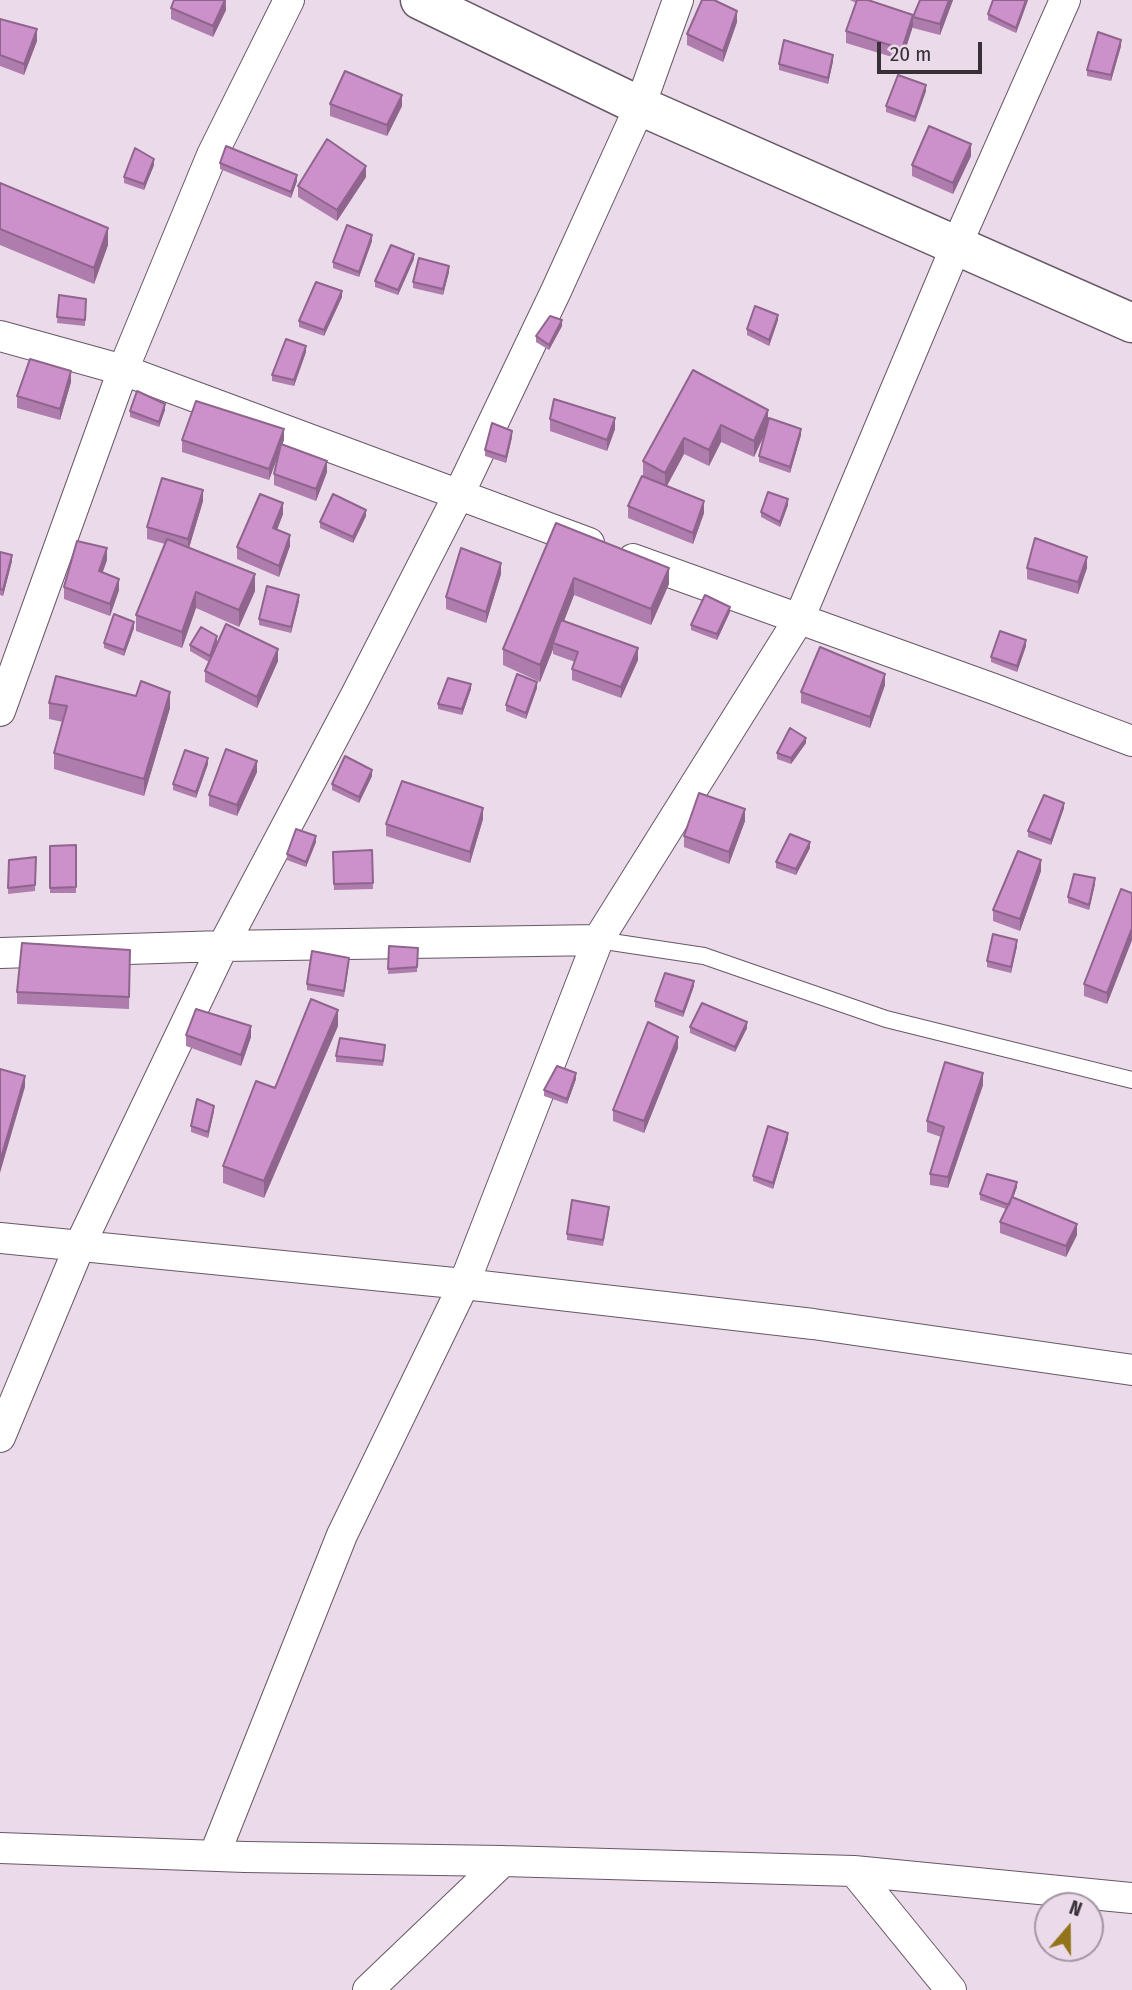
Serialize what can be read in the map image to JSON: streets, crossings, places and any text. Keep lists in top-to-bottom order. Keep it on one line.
{"scale_bar":"20 m","north":"top"}
